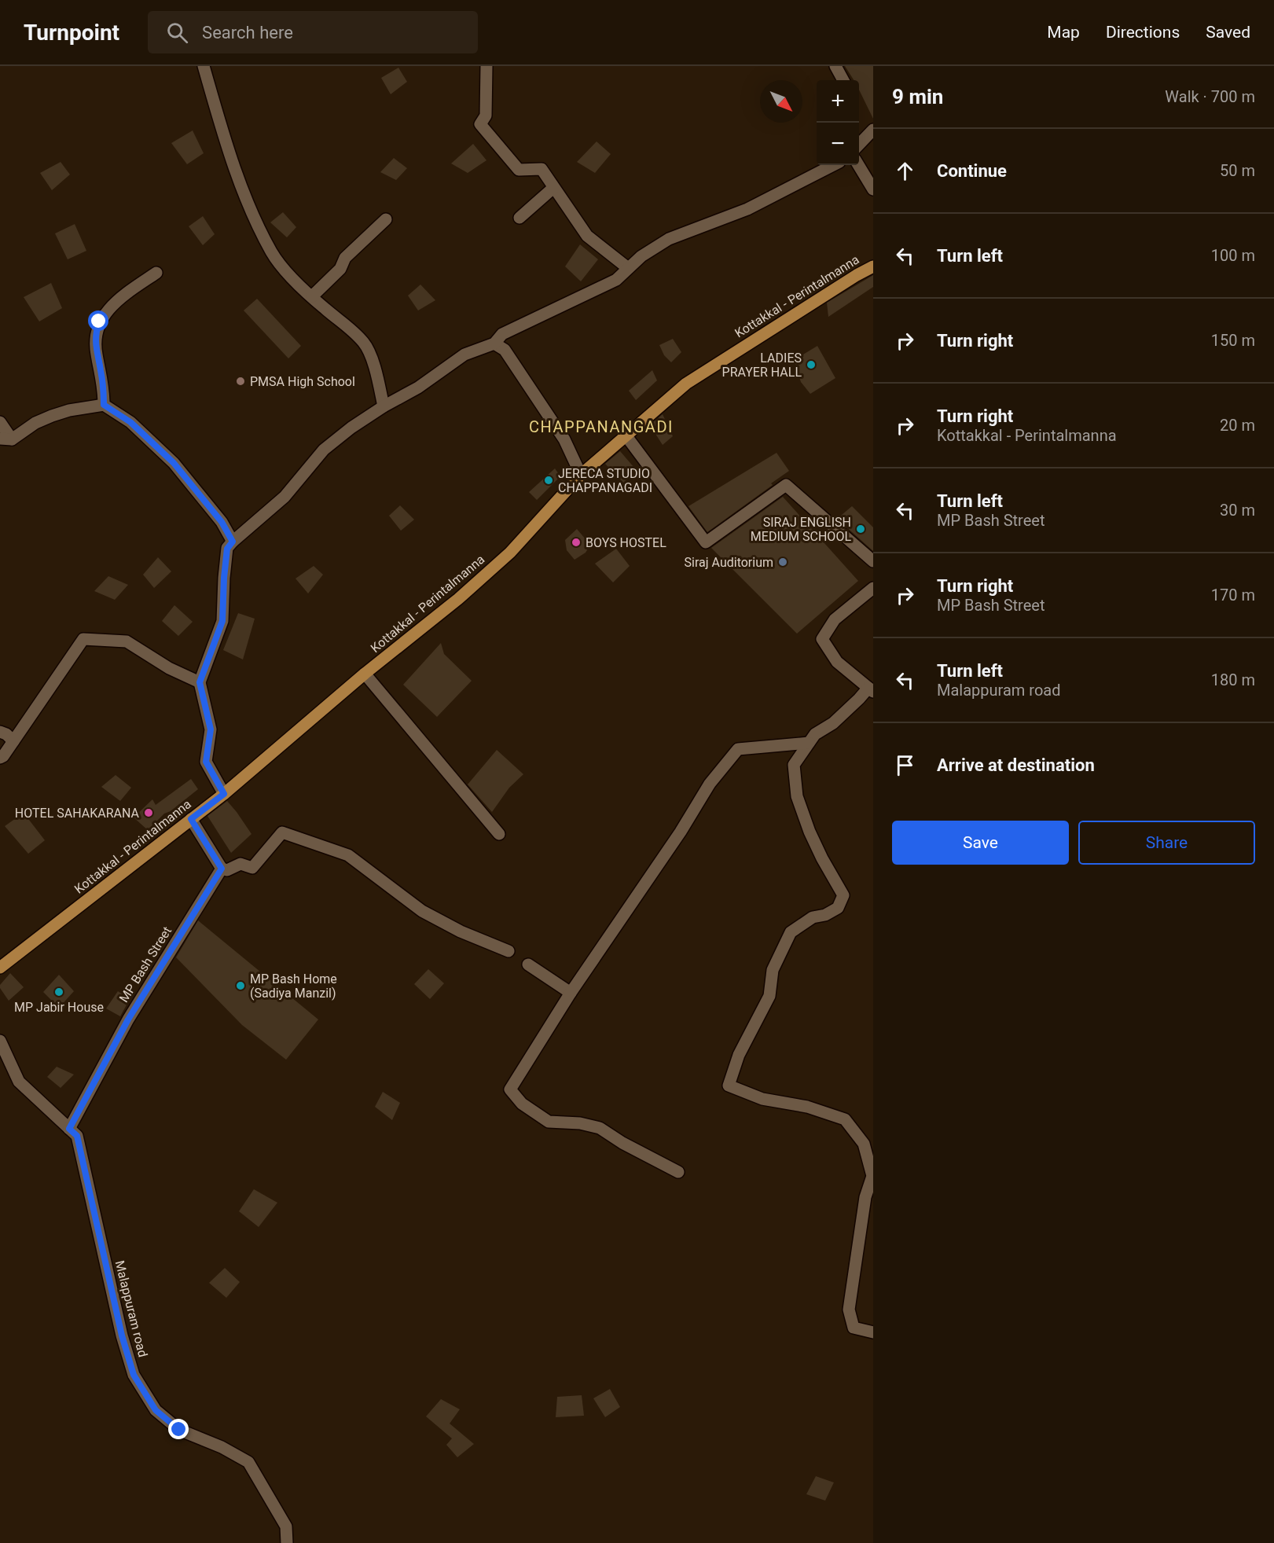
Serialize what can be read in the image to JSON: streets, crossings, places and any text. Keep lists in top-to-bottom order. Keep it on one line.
{"streets":{"main road":["Kottakkal - Perintalmanna"],"street":["MP Bash Street","Malappuram road"]},"crossings":[["MP Bash Street","Malappuram road"]],"districts":["CHAPPANANGADI"],"places":["LADIES PRAYER HALL","PMSA High School","JERECA STUDIO CHAPPANAGADI","SIRAJ ENGLISH MEDIUM SCHOOL","BOYS HOSTEL","Siraj Auditorium","HOTEL SAHAKARANA","MP Bash Home (Sadiya Manzil)","MP Jabir House"],"north":"bottom right","page":{"header":"Turnpoint","search":"Search here","nav":["Map","Directions","Saved"],"heading":["9 min","Walk · 700 m"],"map_buttons":["+","−"],"list":[["Continue","50 m"],["Turn left","100 m"],["Turn right","150 m"],["Turn right","Kottakkal - Perintalmanna","20 m"],["Turn left","MP Bash Street","30 m"],["Turn right","MP Bash Street","170 m"],["Turn left","Malappuram road","180 m"],"Arrive at destination"],"buttons":["Save","Share"]}}
